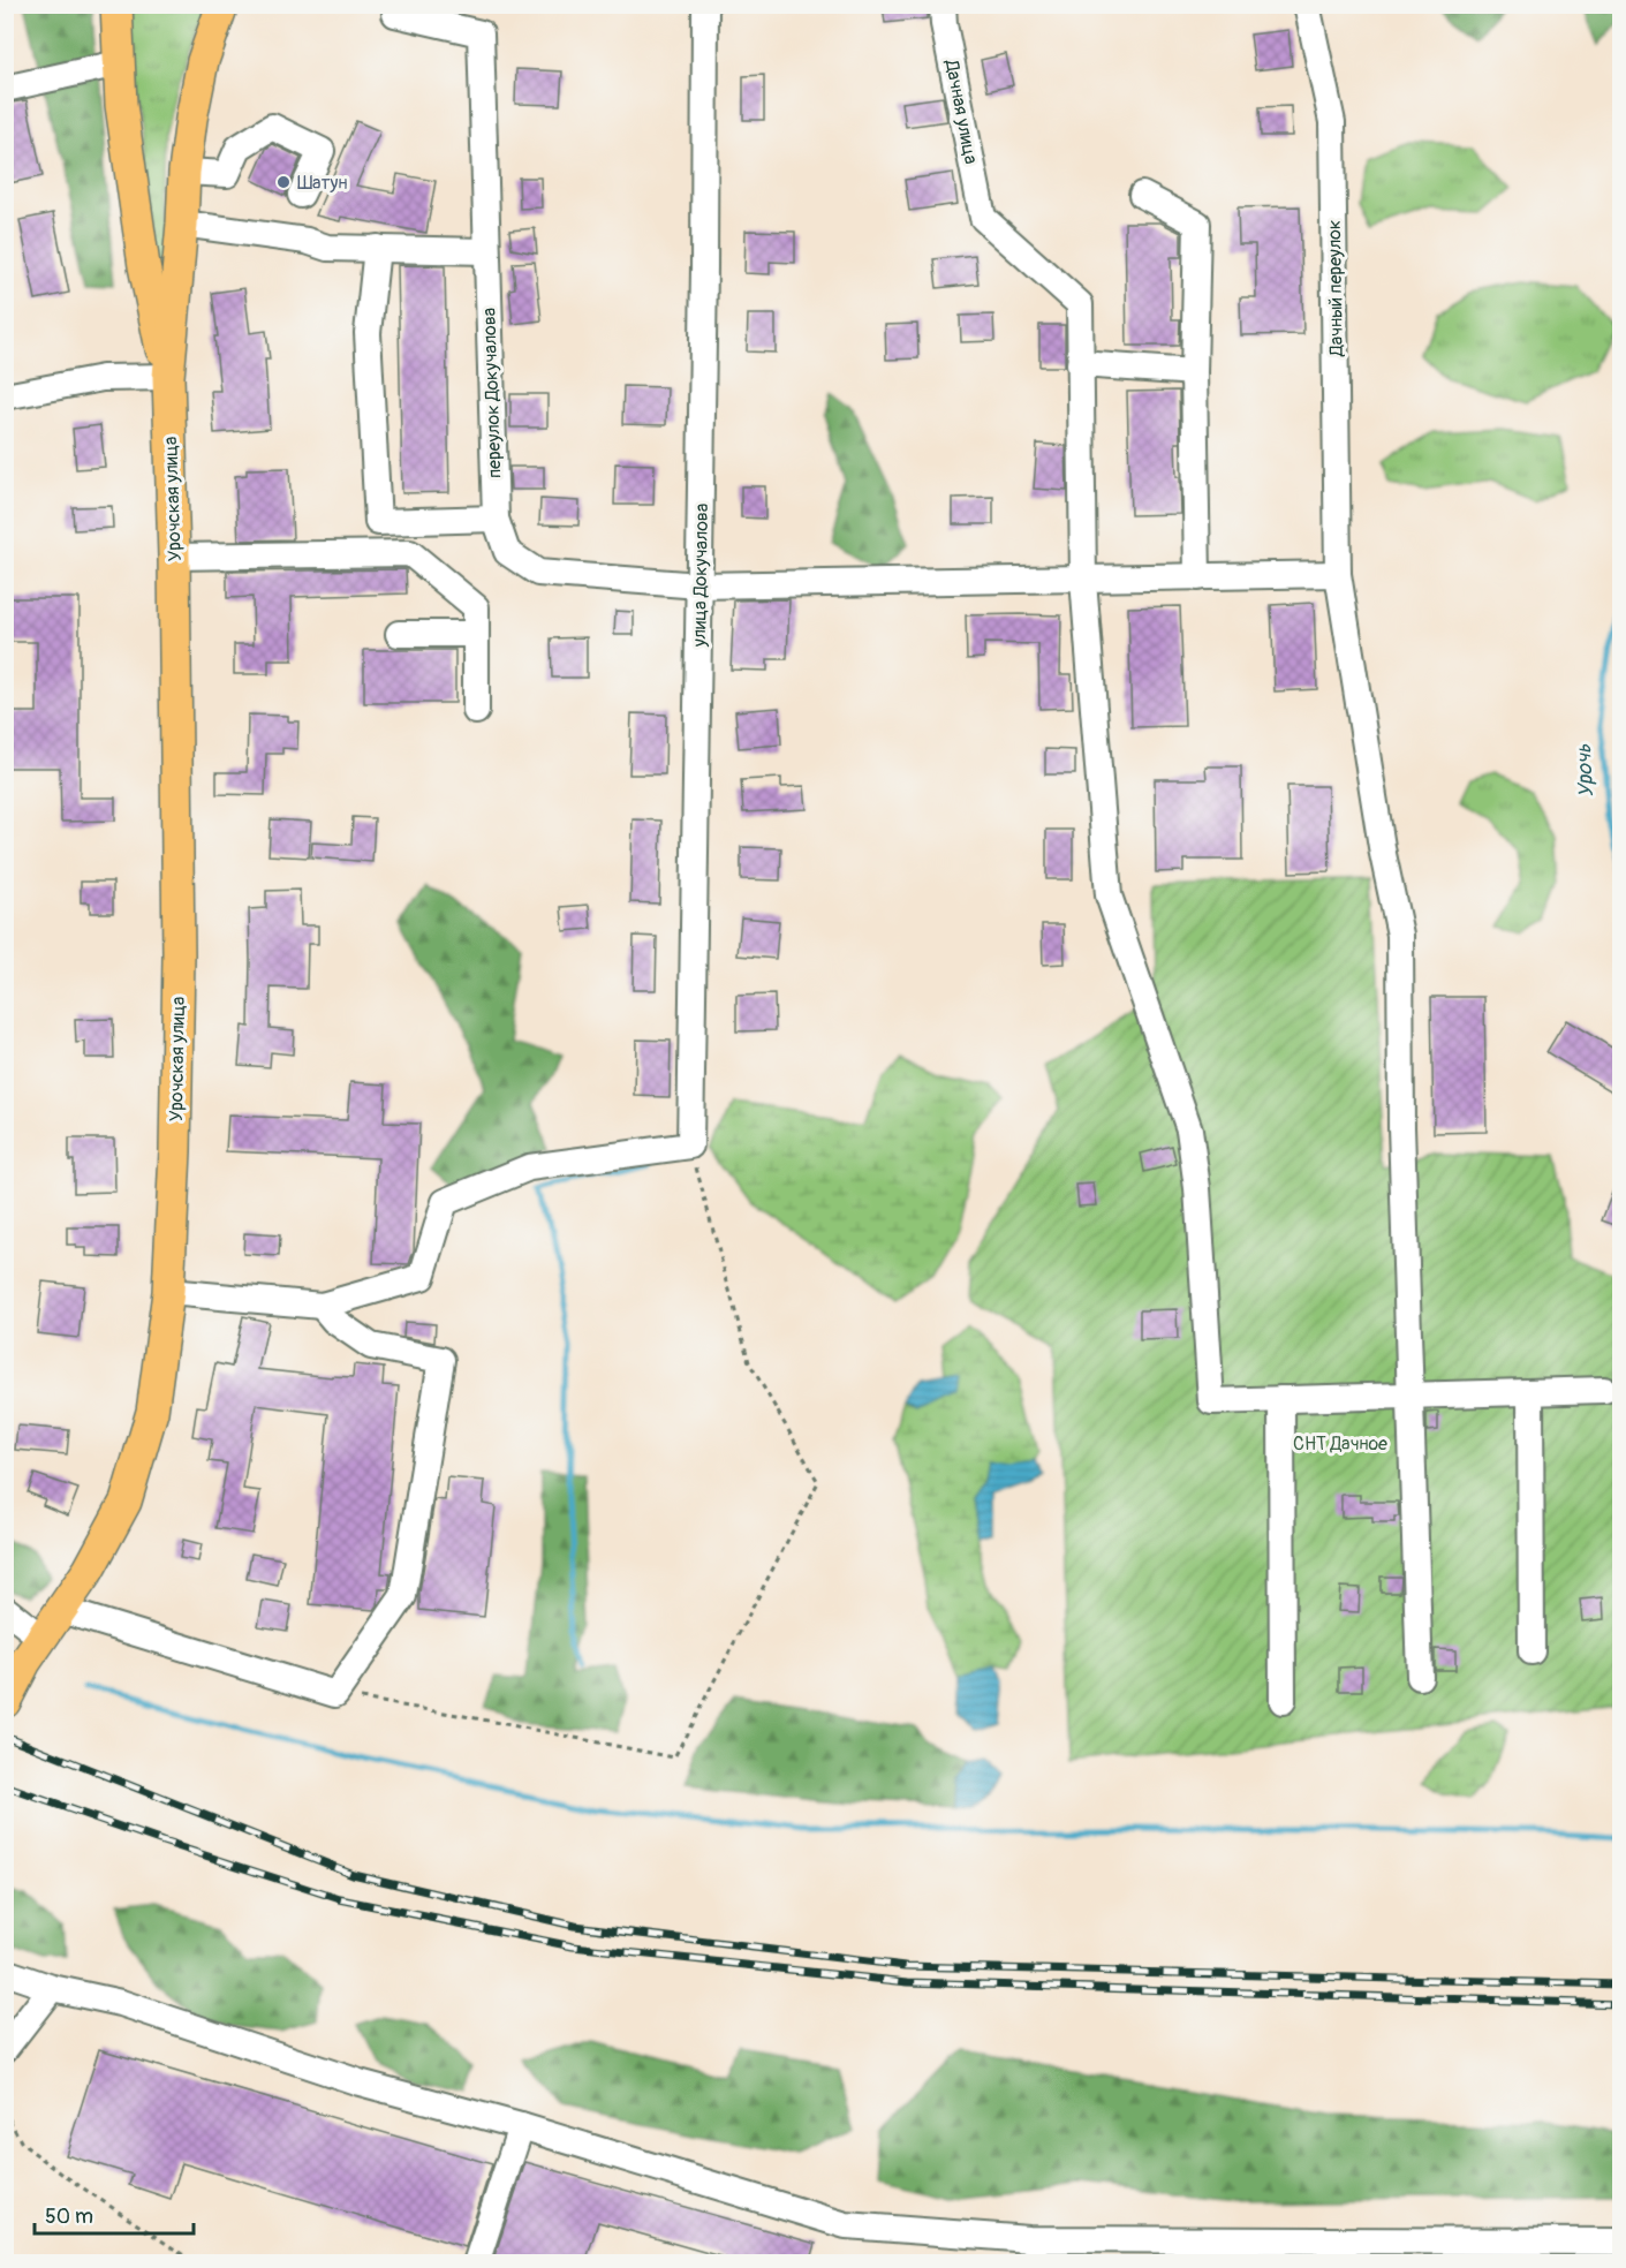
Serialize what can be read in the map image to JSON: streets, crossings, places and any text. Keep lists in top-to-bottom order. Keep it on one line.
{"streets":{"main road":["Урочская улица"],"street":["Дачная улица","Дачный переулок","переулок Докучалова","улица Докучалова"]},"crossings":[["Дачный переулок","переулок Докучалова"],["переулок Докучалова","улица Докучалова"]],"water":["Урочь"],"parks":["СНТ Дачное"],"places":["Шатун"],"scale_bar":"50 m"}
